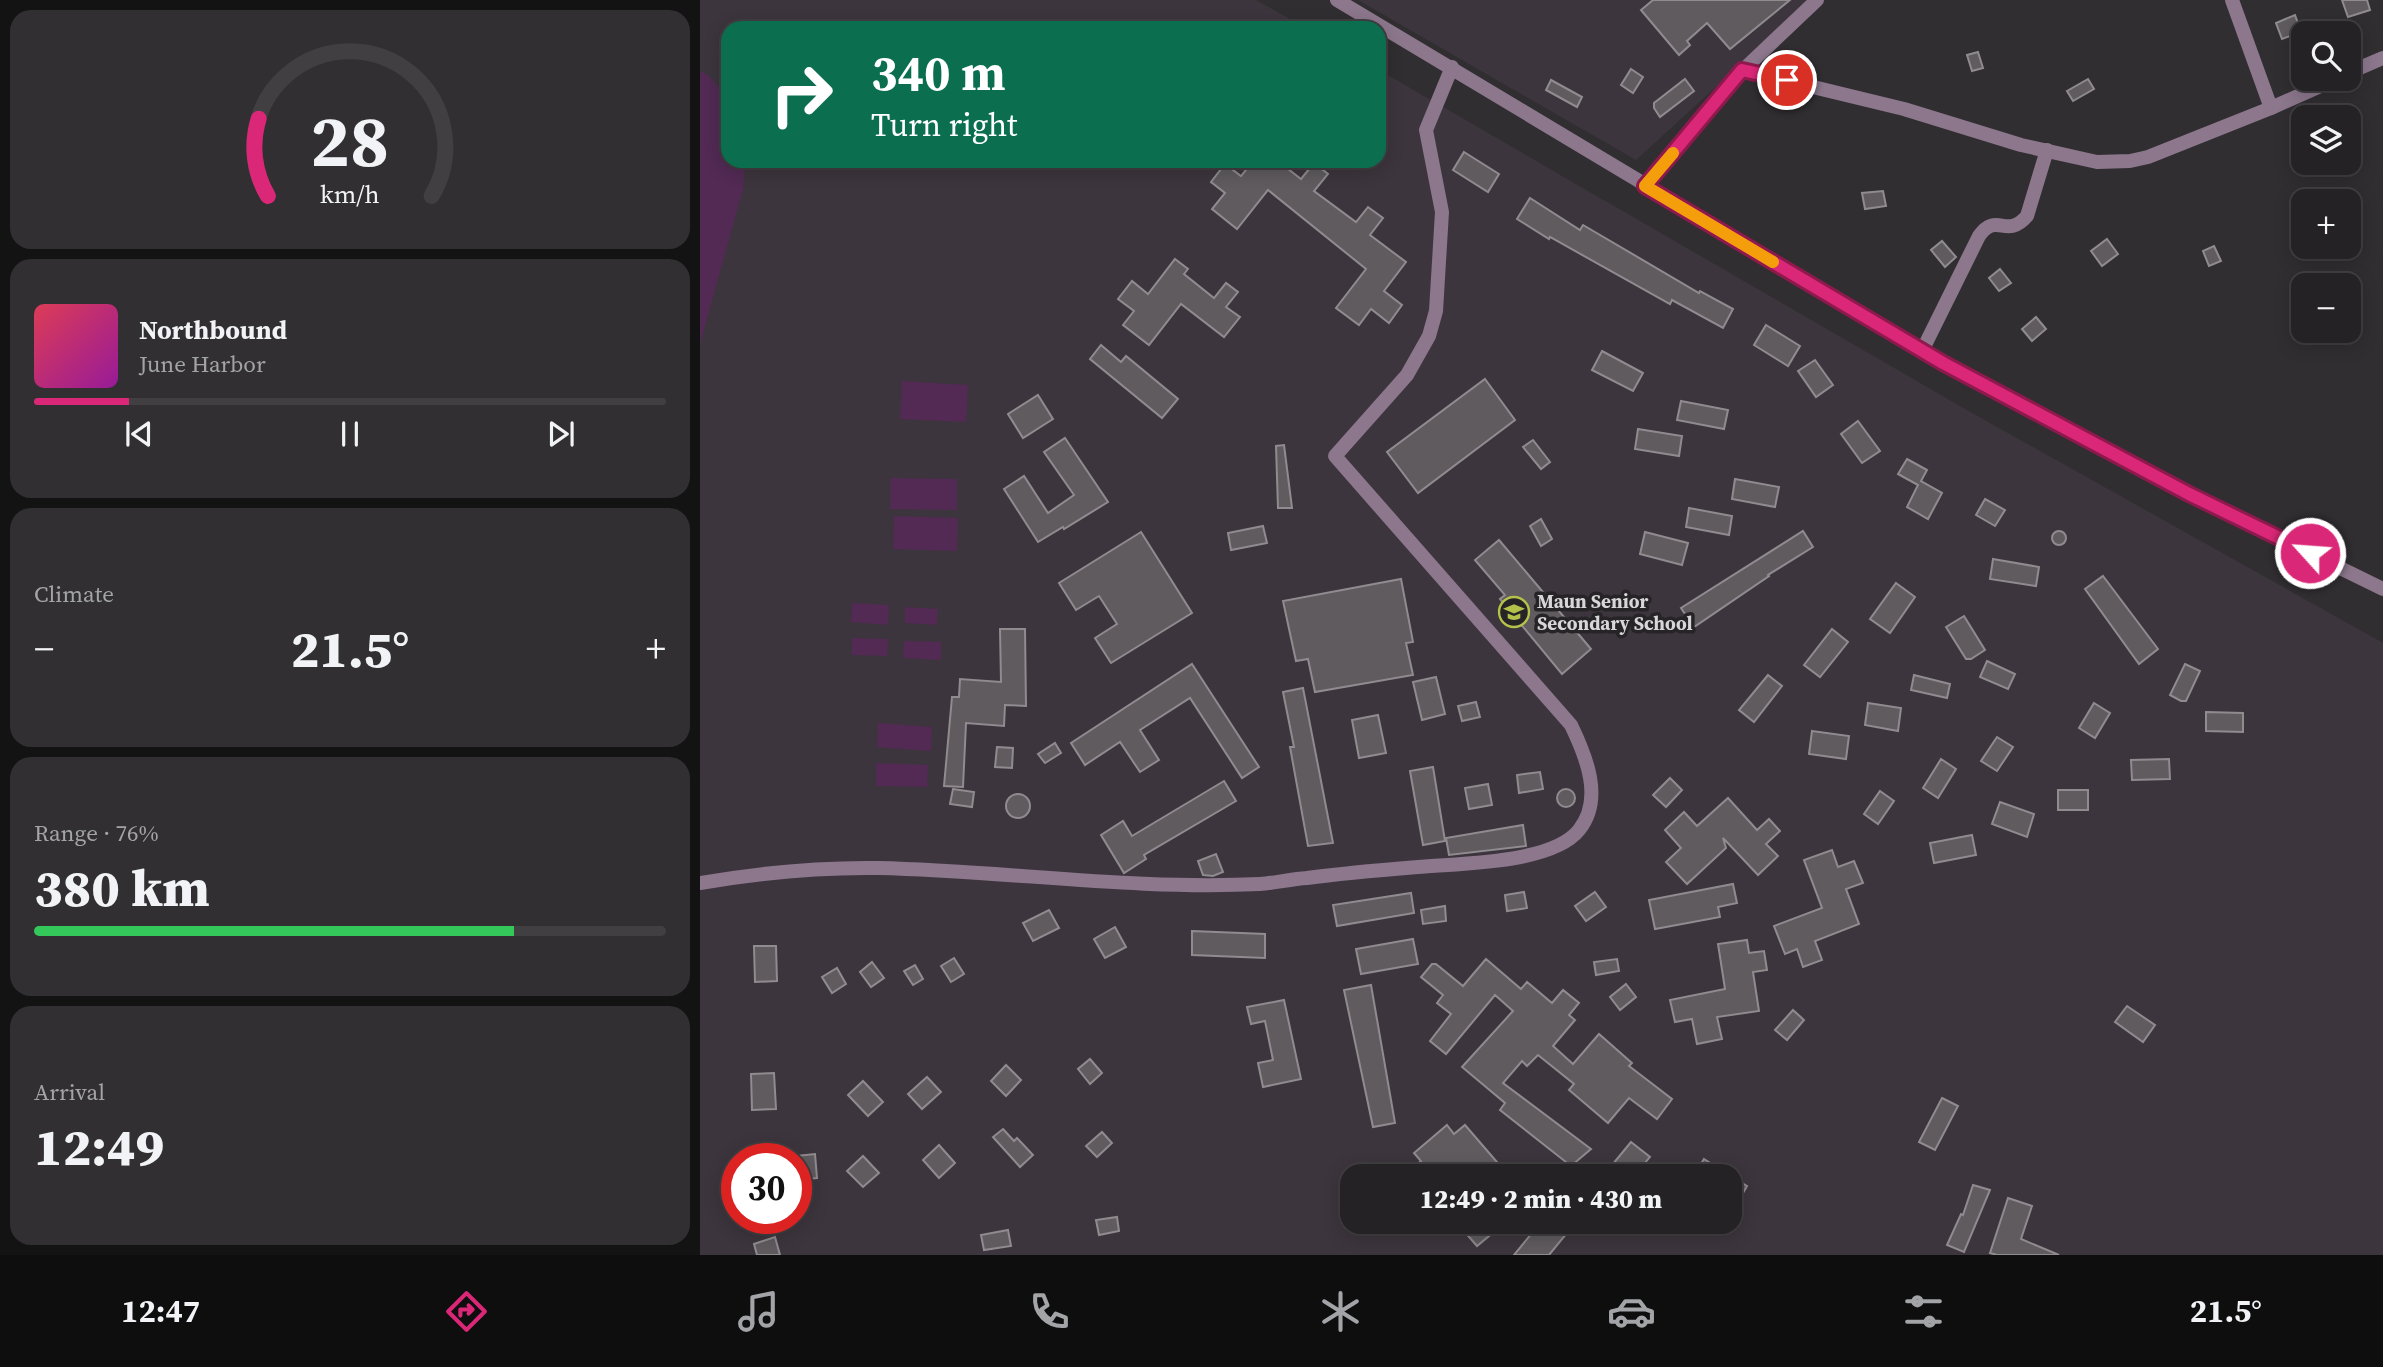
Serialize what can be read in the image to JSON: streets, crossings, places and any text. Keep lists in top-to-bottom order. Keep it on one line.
{"places":{"school or university":["Maun Senior Secondary School"]},"page":{"map_buttons":["+","−"],"turn":["340 m","Turn right"],"song":["Northbound","June Harbor"],"tile":["Climate",["Range · 76%","380 km"],["Arrival","12:49"]],"heat":["−","21.5°","+"],"limit":"30","trip":"12:49 · 2 min · 430 m","tabs":["12:47","21.5°"],"gauge":["28","km/h"]}}
